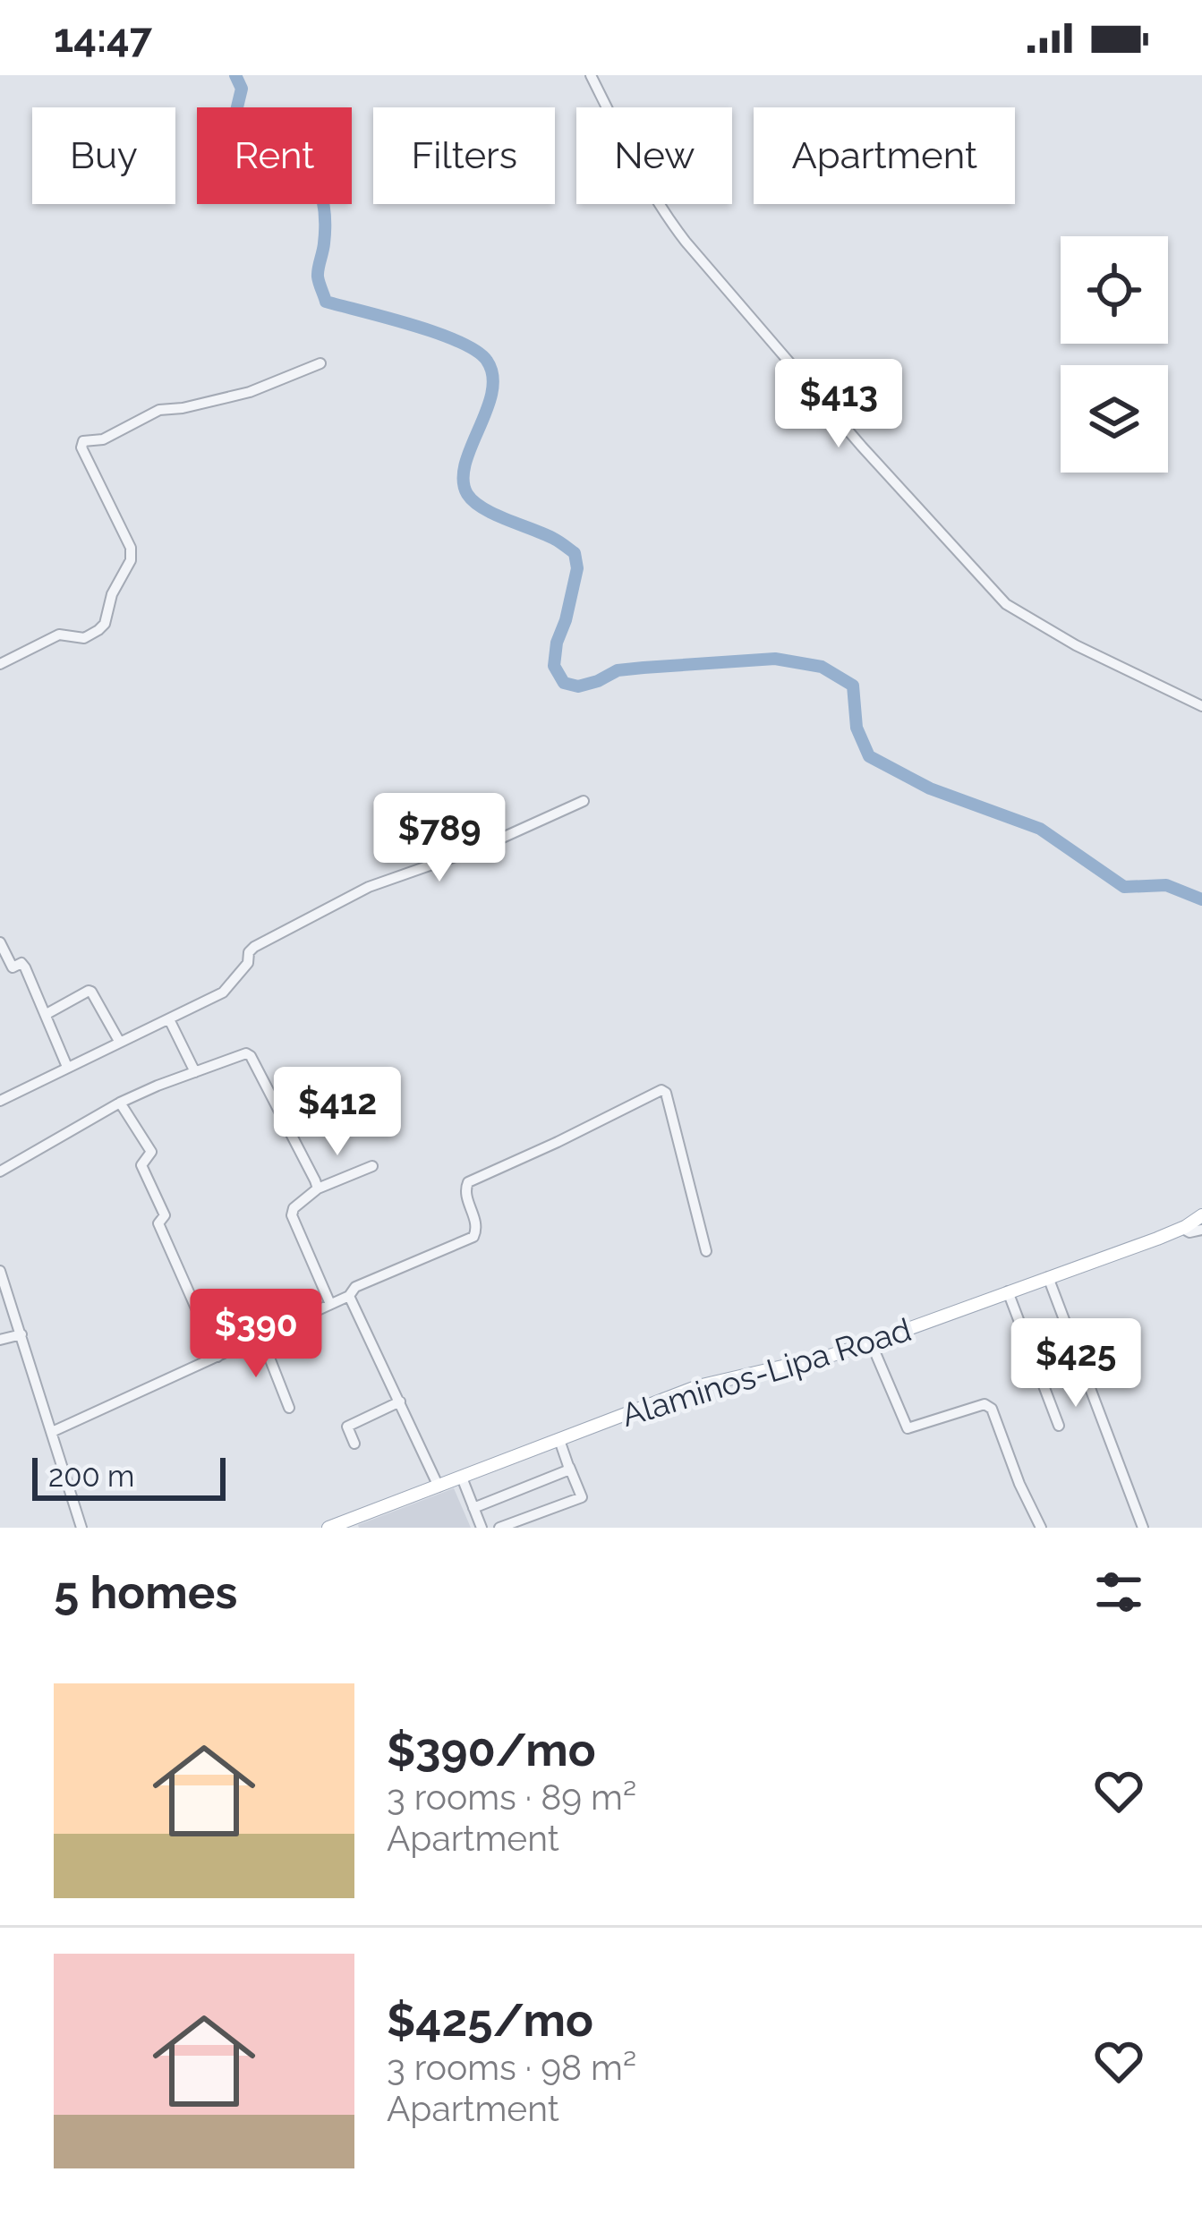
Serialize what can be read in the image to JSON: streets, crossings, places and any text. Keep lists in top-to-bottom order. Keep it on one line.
{"streets":{"main road":["Alaminos-Lipa Road"]},"scale_bar":"200 m","page":{"status":"14:47","chip":["Buy","Rent","Filters","New","Apartment"],"price":["$413","$789","$412","$390","$425"],"scale":"200 m","heading":"5 homes","list":[{"name":"$390/mo","note":"3 rooms · 89 m² · Apartment"},{"name":"$425/mo","note":"3 rooms · 98 m² · Apartment"}]}}
